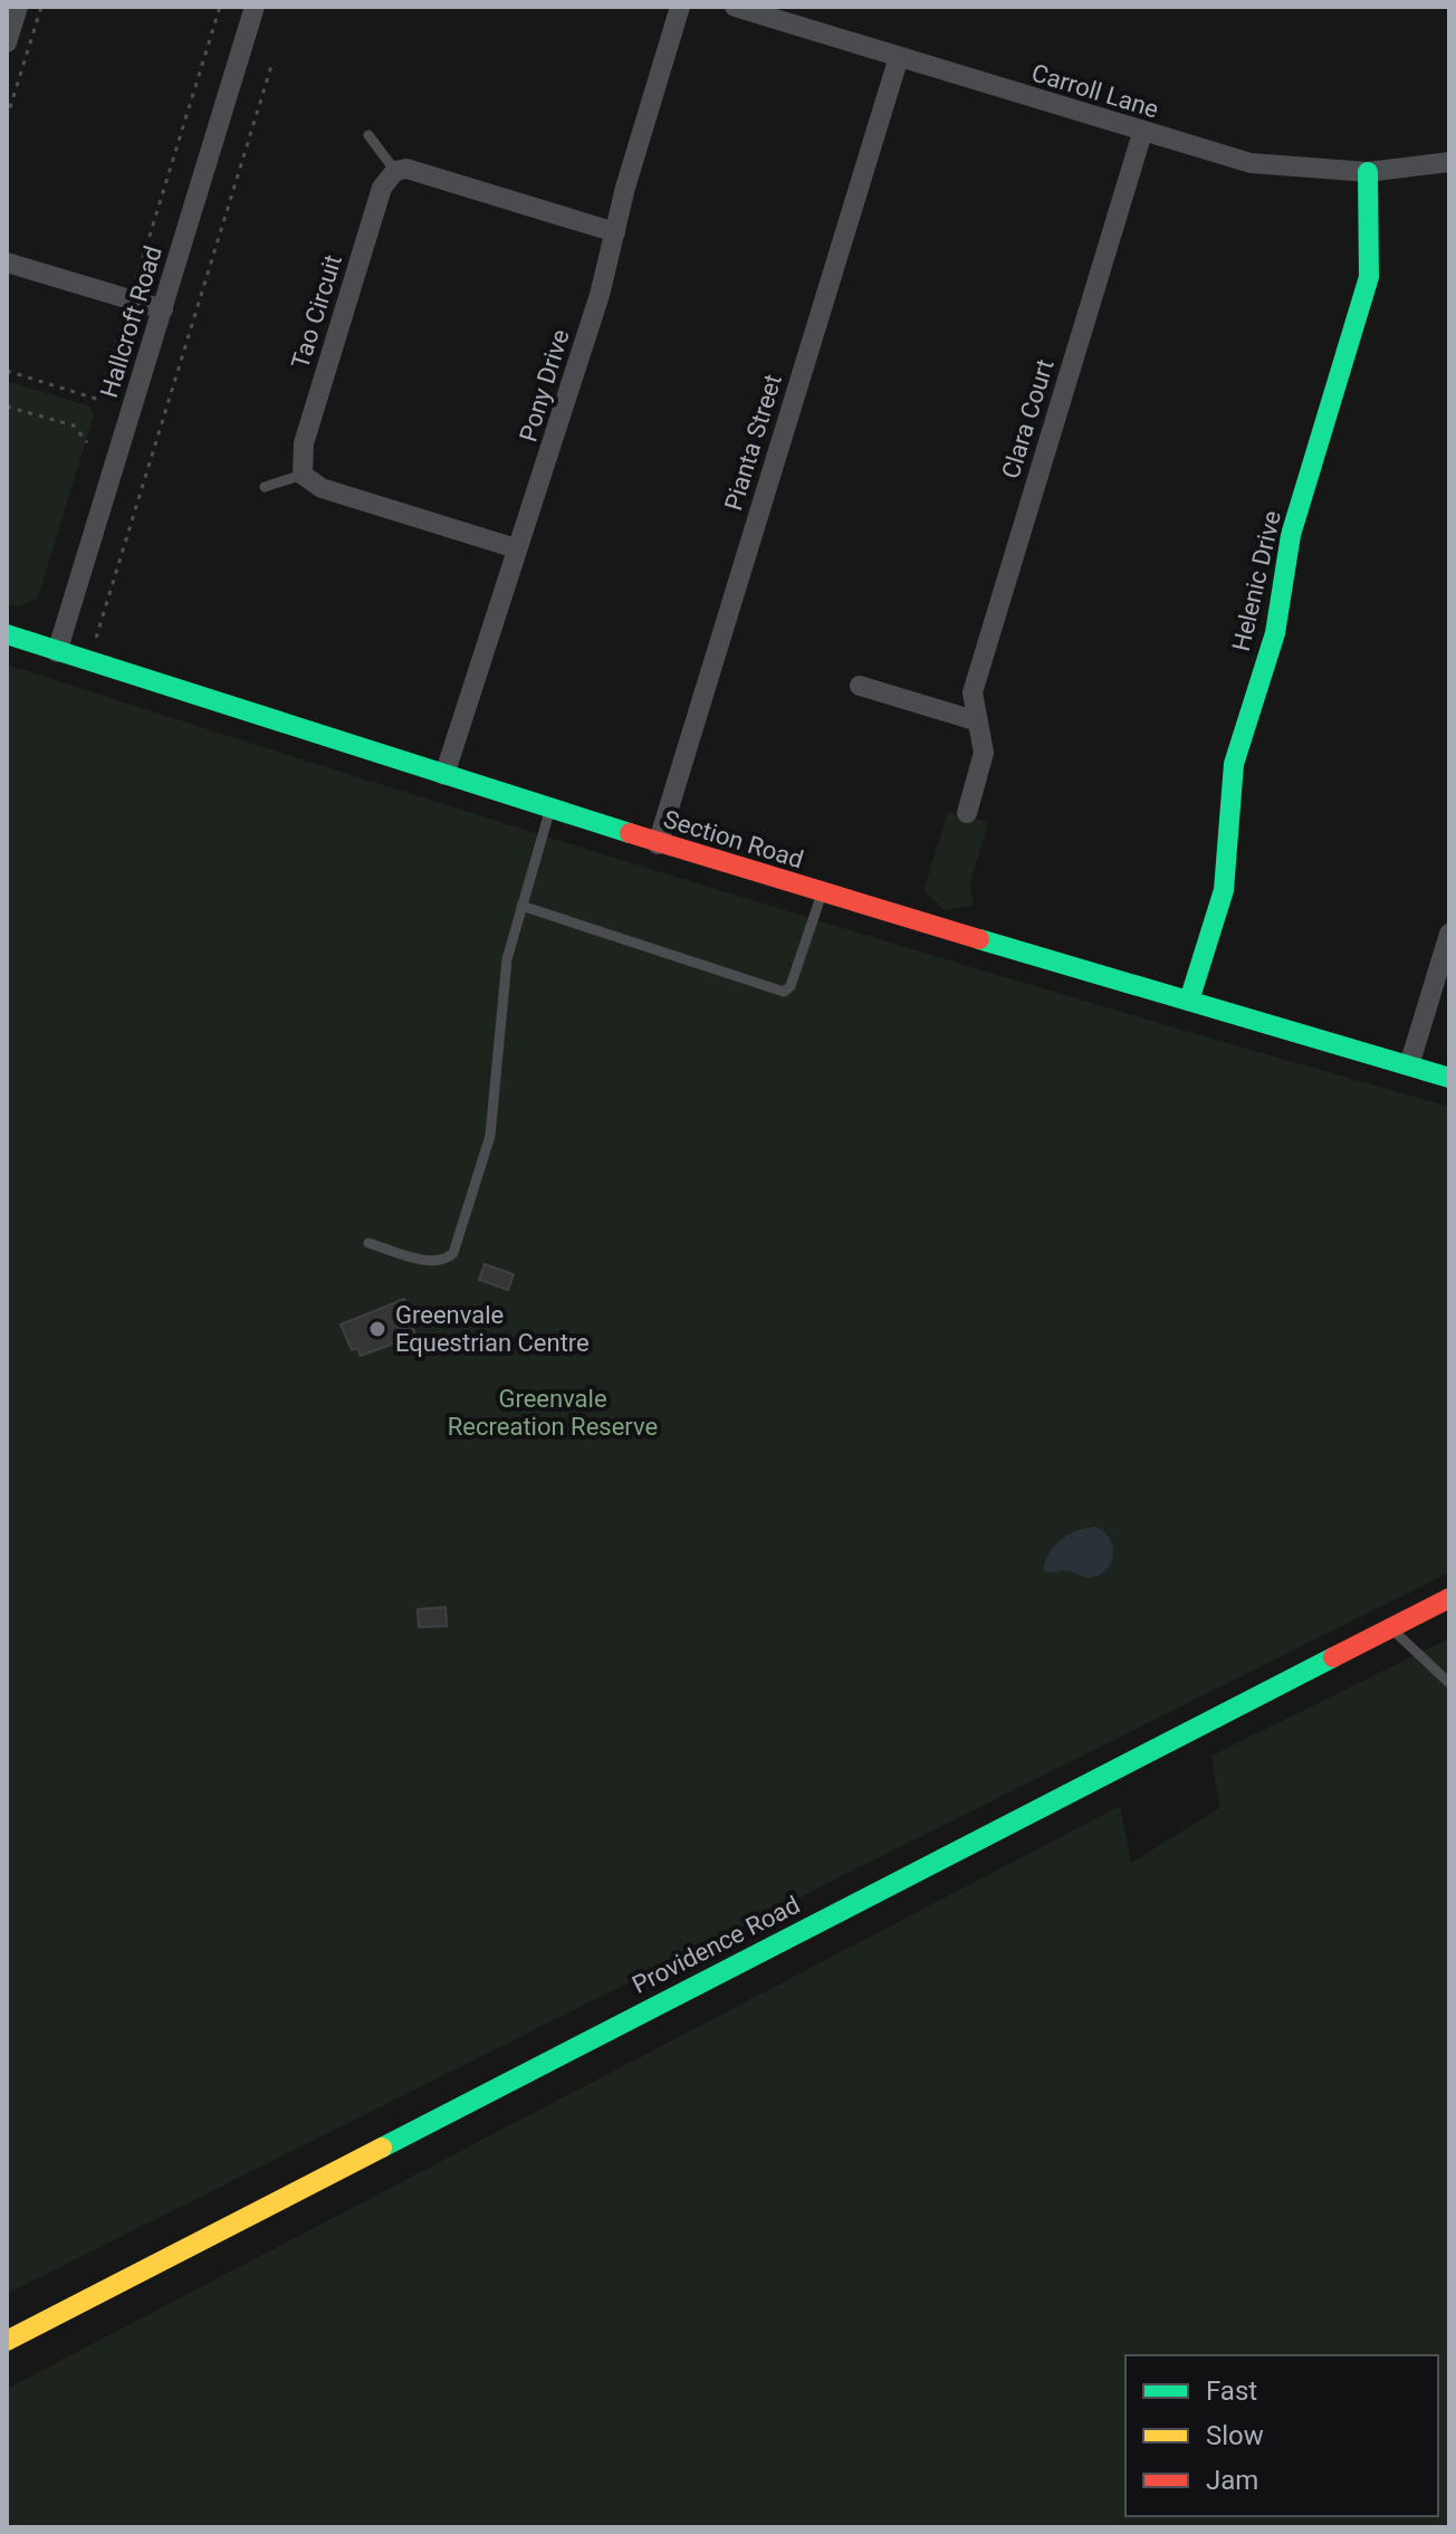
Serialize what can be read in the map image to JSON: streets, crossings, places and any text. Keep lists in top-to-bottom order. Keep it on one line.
{"streets":{"street":["Carroll Lane","Tao Circuit","Hallcroft Road","Pony Drive","Clara Court","Pianta Street","Helenic Drive","Section Road","Providence Road"]},"crossings":[["Carroll Lane","Clara Court"],["Carroll Lane","Pianta Street"],["Carroll Lane","Helenic Drive"],["Hallcroft Road","Section Road"],["Pony Drive","Section Road"],["Pianta Street","Section Road"],["Helenic Drive","Section Road"]],"parks":["Greenvale Recreation Reserve"],"places":["Greenvale Equestrian Centre"],"legend":["Fast","Slow","Jam"]}
